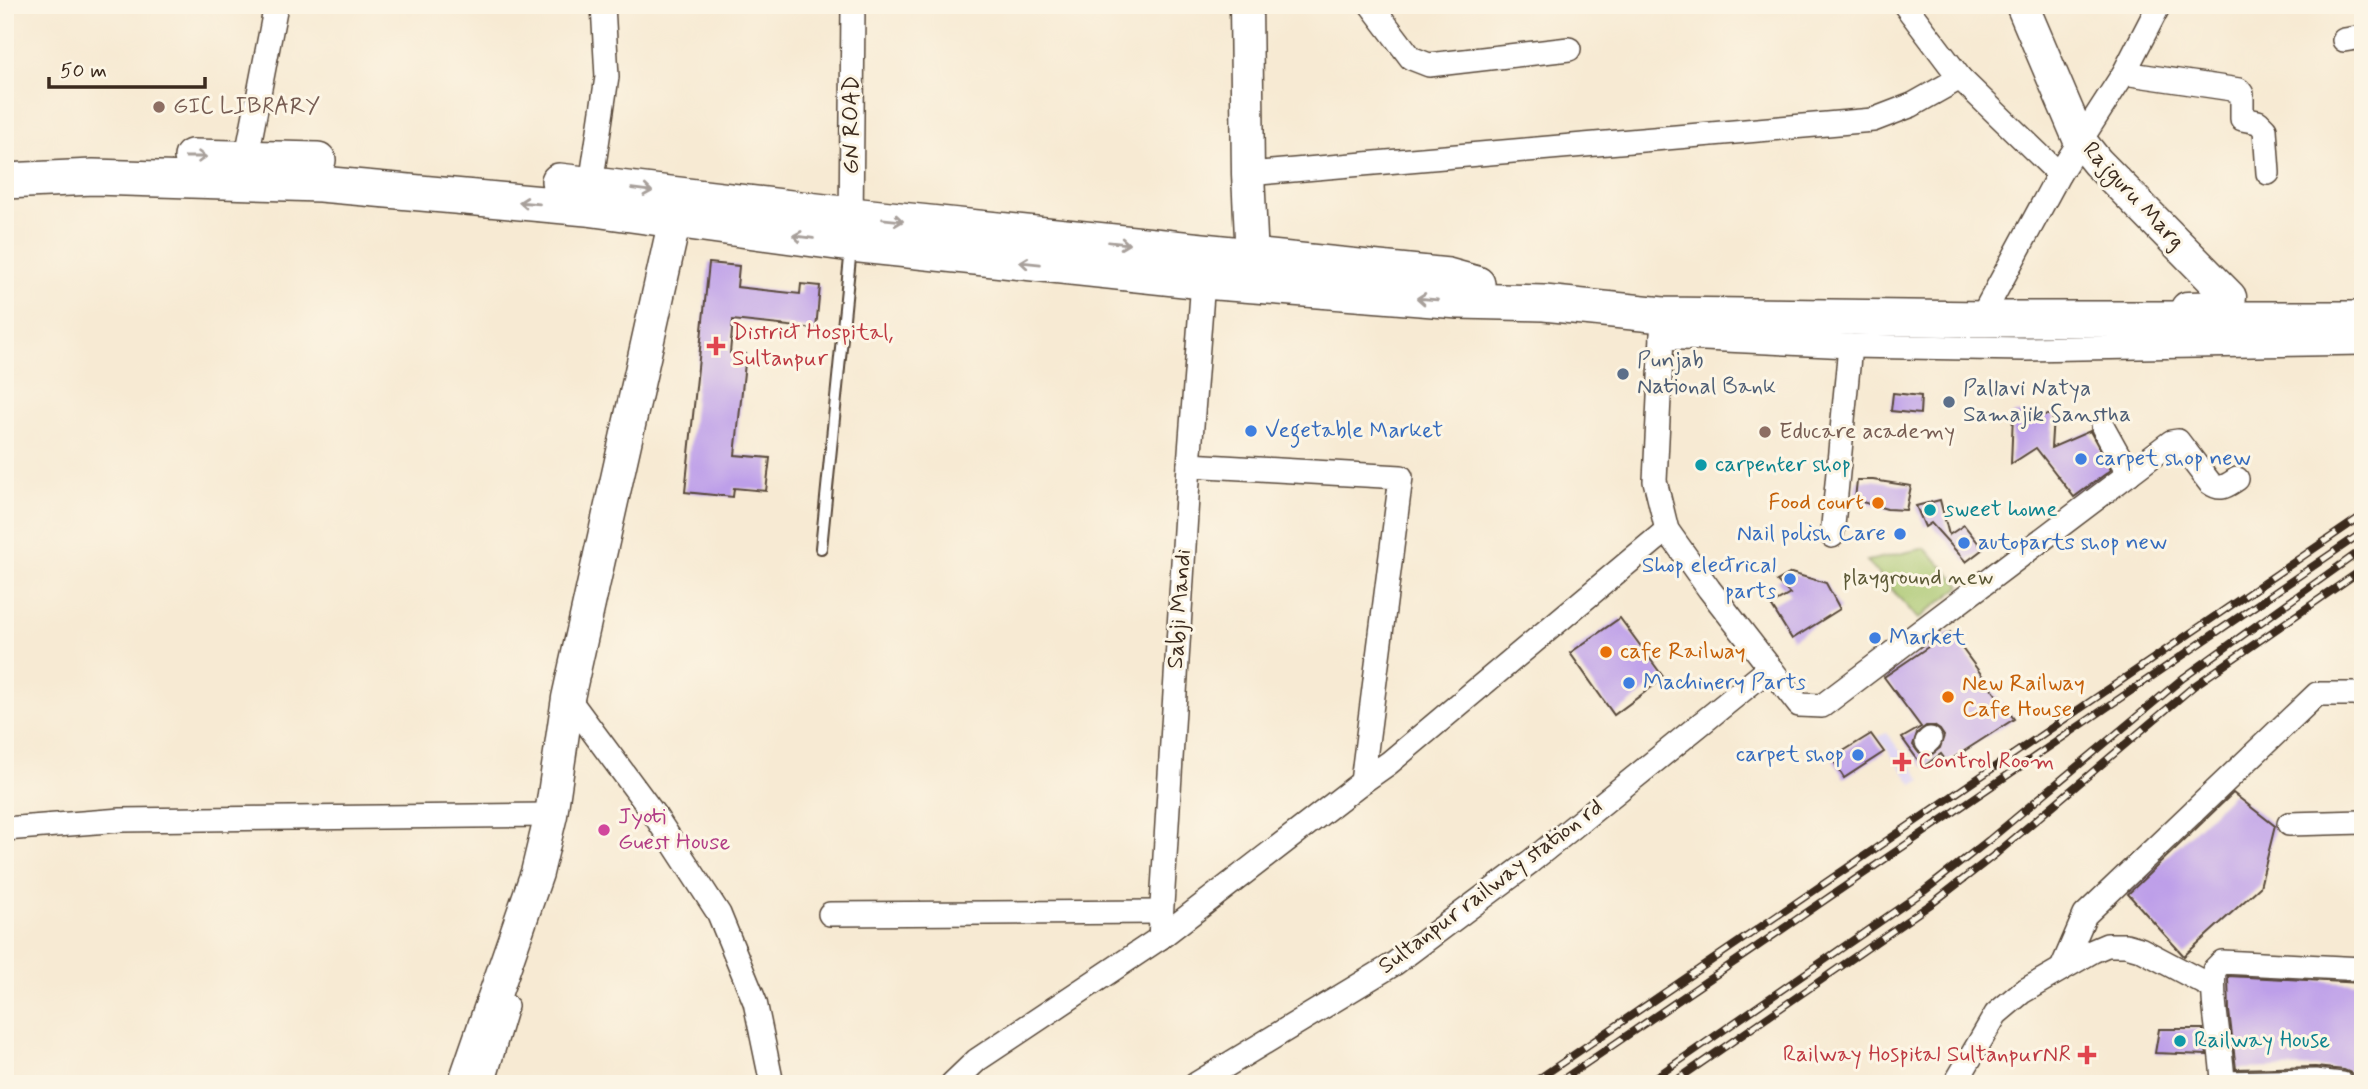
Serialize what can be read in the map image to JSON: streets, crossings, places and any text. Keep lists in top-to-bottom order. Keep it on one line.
{"streets":{"street":["GN ROAD","Rajguru Marg","Sabji Mandi","Sultanpur railway station rd"]},"parks":["playground new"],"places":{"other":["GIC LIBRARY","Punjab National Bank","Pallavi Natya Samajik Sanstha","Vegetable Market","Educare academy","carpet shop new","carpenter shop","Food court","sweet home","Nail polish Care","autoparts shop new","Shop electrical parts","Market","cafe Railway","Machinery Parts","New Railway Cafe House","carpet shop","Jyoti Guest House","Railway House"],"health":["District Hospital, Sultanpur","Control Room","Railway Hospital SultanpurNR"]},"scale_bar":"50 m"}
